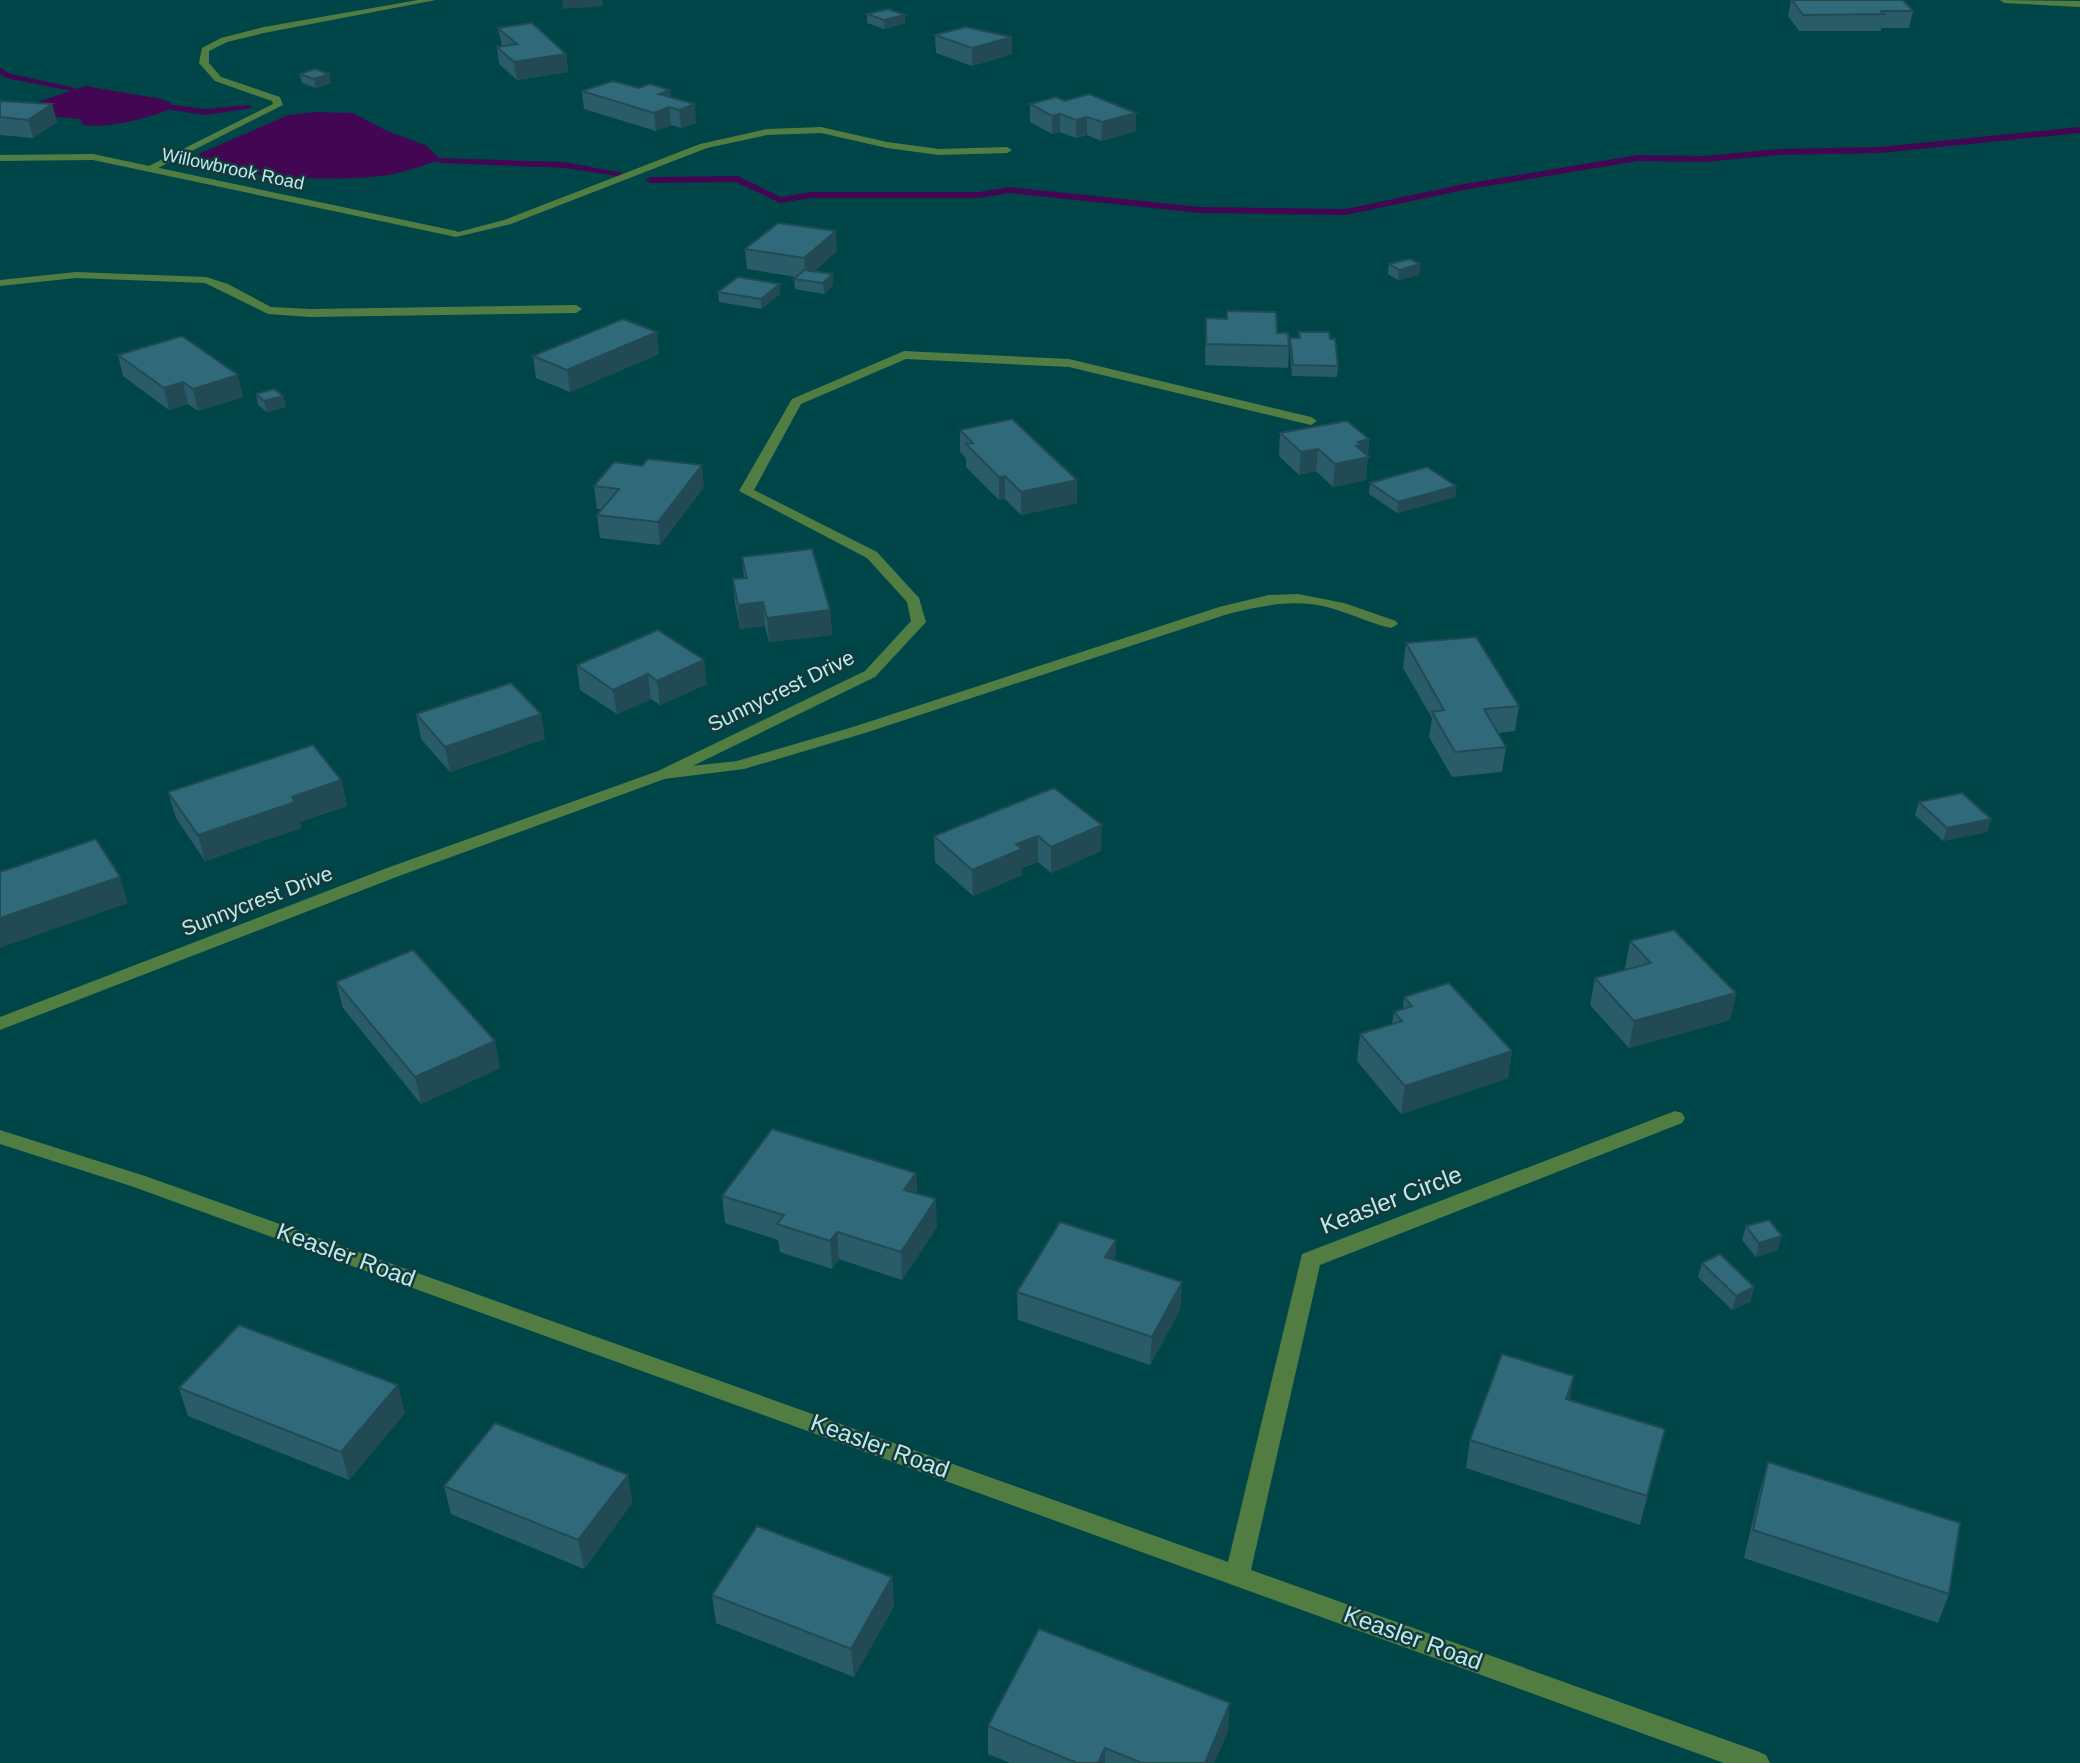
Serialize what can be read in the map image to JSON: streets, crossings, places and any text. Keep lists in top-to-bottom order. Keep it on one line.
{"streets":{"street":["Willowbrook Road","Sunnycrest Drive","Keasler Circle","Keasler Road"]},"crossings":[["Keasler Circle","Keasler Road"]]}
